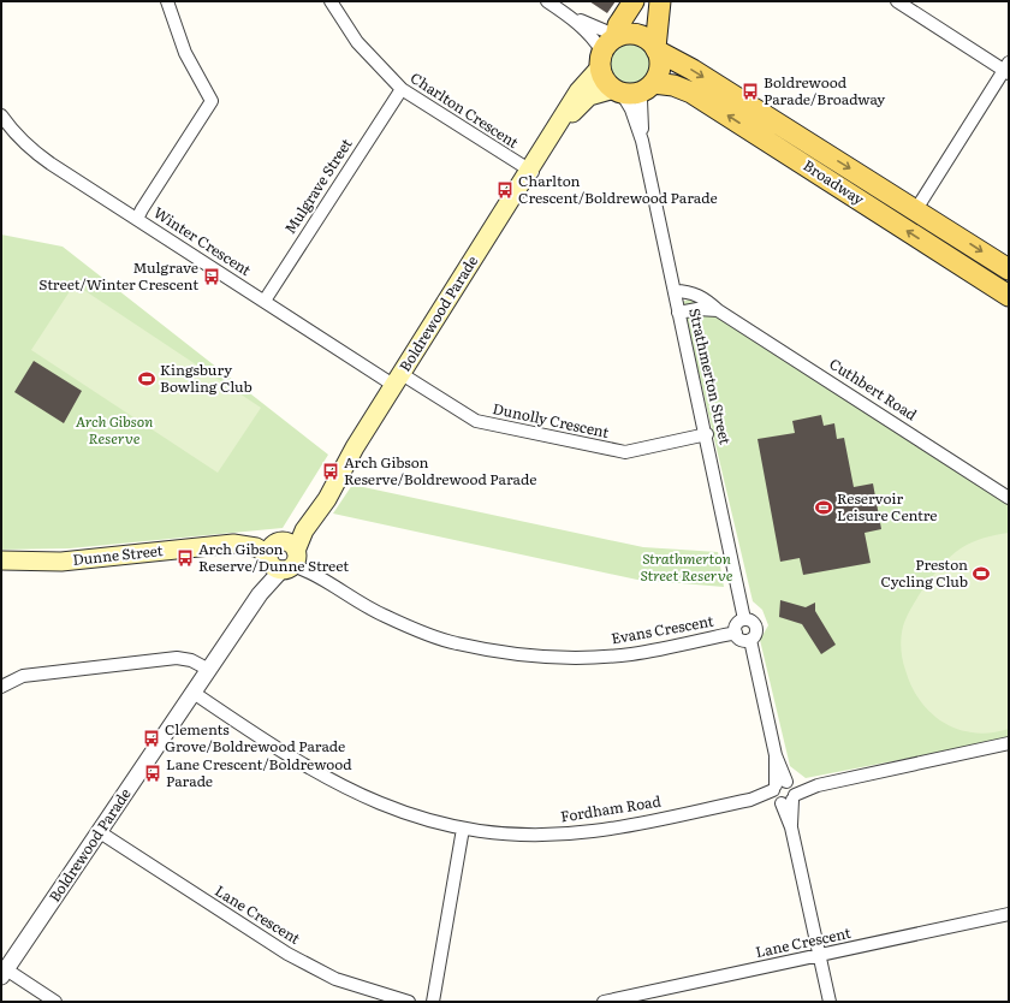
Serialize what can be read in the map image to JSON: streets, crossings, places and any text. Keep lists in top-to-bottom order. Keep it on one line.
{"streets":{"main road":["Broadway","Boldrewood Parade","Dunne Street"],"street":["Charlton Crescent","Mulgrave Street","Winter Crescent","Strathmerton Street","Cuthbert Road","Dunolly Crescent","Evans Crescent","Fordham Road","Lane Crescent"]},"crossings":[["Charlton Crescent","Mulgrave Street"],["Charlton Crescent","Boldrewood Parade"],["Broadway","Boldrewood Parade"],["Broadway","Strathmerton Street"],["Mulgrave Street","Winter Crescent"],["Winter Crescent","Boldrewood Parade"],["Winter Crescent","Dunolly Crescent"],["Boldrewood Parade","Strathmerton Street"],["Boldrewood Parade","Dunolly Crescent"],["Boldrewood Parade","Dunne Street"],["Boldrewood Parade","Evans Crescent"],["Boldrewood Parade","Fordham Road"],["Boldrewood Parade","Lane Crescent"],["Strathmerton Street","Cuthbert Road"],["Strathmerton Street","Dunolly Crescent"],["Strathmerton Street","Evans Crescent"],["Dunne Street","Evans Crescent"]],"parks":["Arch Gibson Reserve","Strathmerton Street Reserve"],"places":{"bus stop":["Boldrewood Parade/Broadway","Charlton Crescent/Boldrewood Parade","Mulgrave Street/Winter Crescent","Arch Gibson Reserve/Boldrewood Parade","Arch Gibson Reserve/Dunne Street","Clements Grove/Boldrewood Parade","Lane Crescent/Boldrewood Parade"],"sports":["Kingsbury Bowling Club","Reservoir Leisure Centre","Preston Cycling Club"]}}
